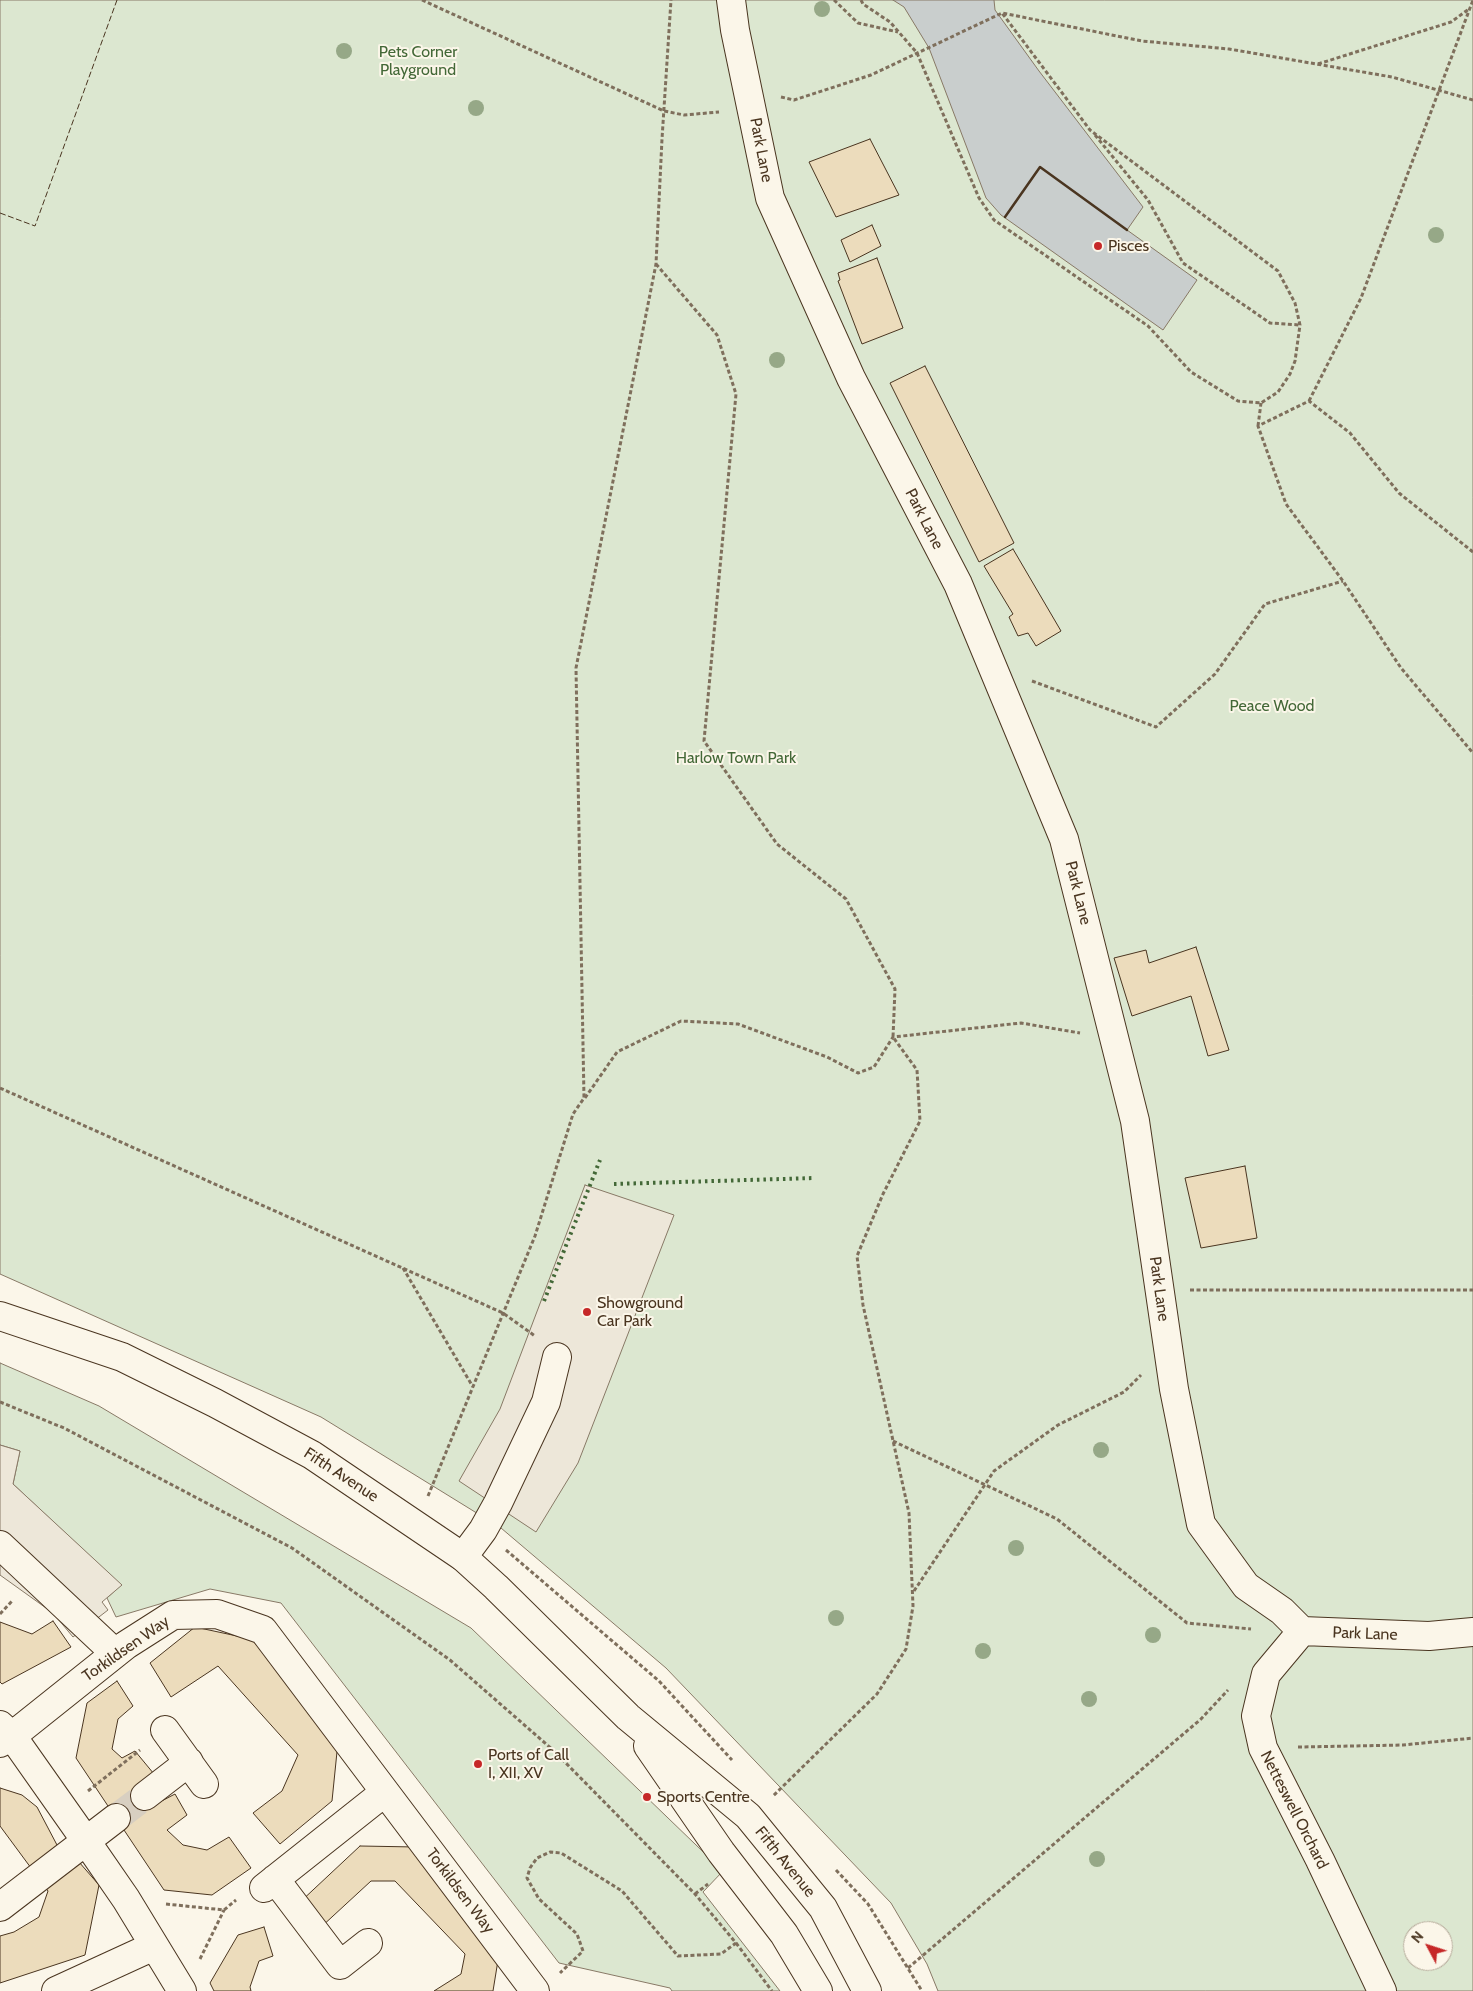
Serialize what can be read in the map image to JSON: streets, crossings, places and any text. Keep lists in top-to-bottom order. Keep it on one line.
{"streets":{"street":["Park Lane","Fifth Avenue","Torkildsen Way","Netteswell Orchard"]},"crossings":[["Park Lane","Netteswell Orchard"]],"parks":["Pets Corner Playground","Peace Wood","Harlow Town Park"],"places":["Pisces","Showground Car Park","Ports of Call I, XII, XV","Sports Centre"],"north":"top left"}
